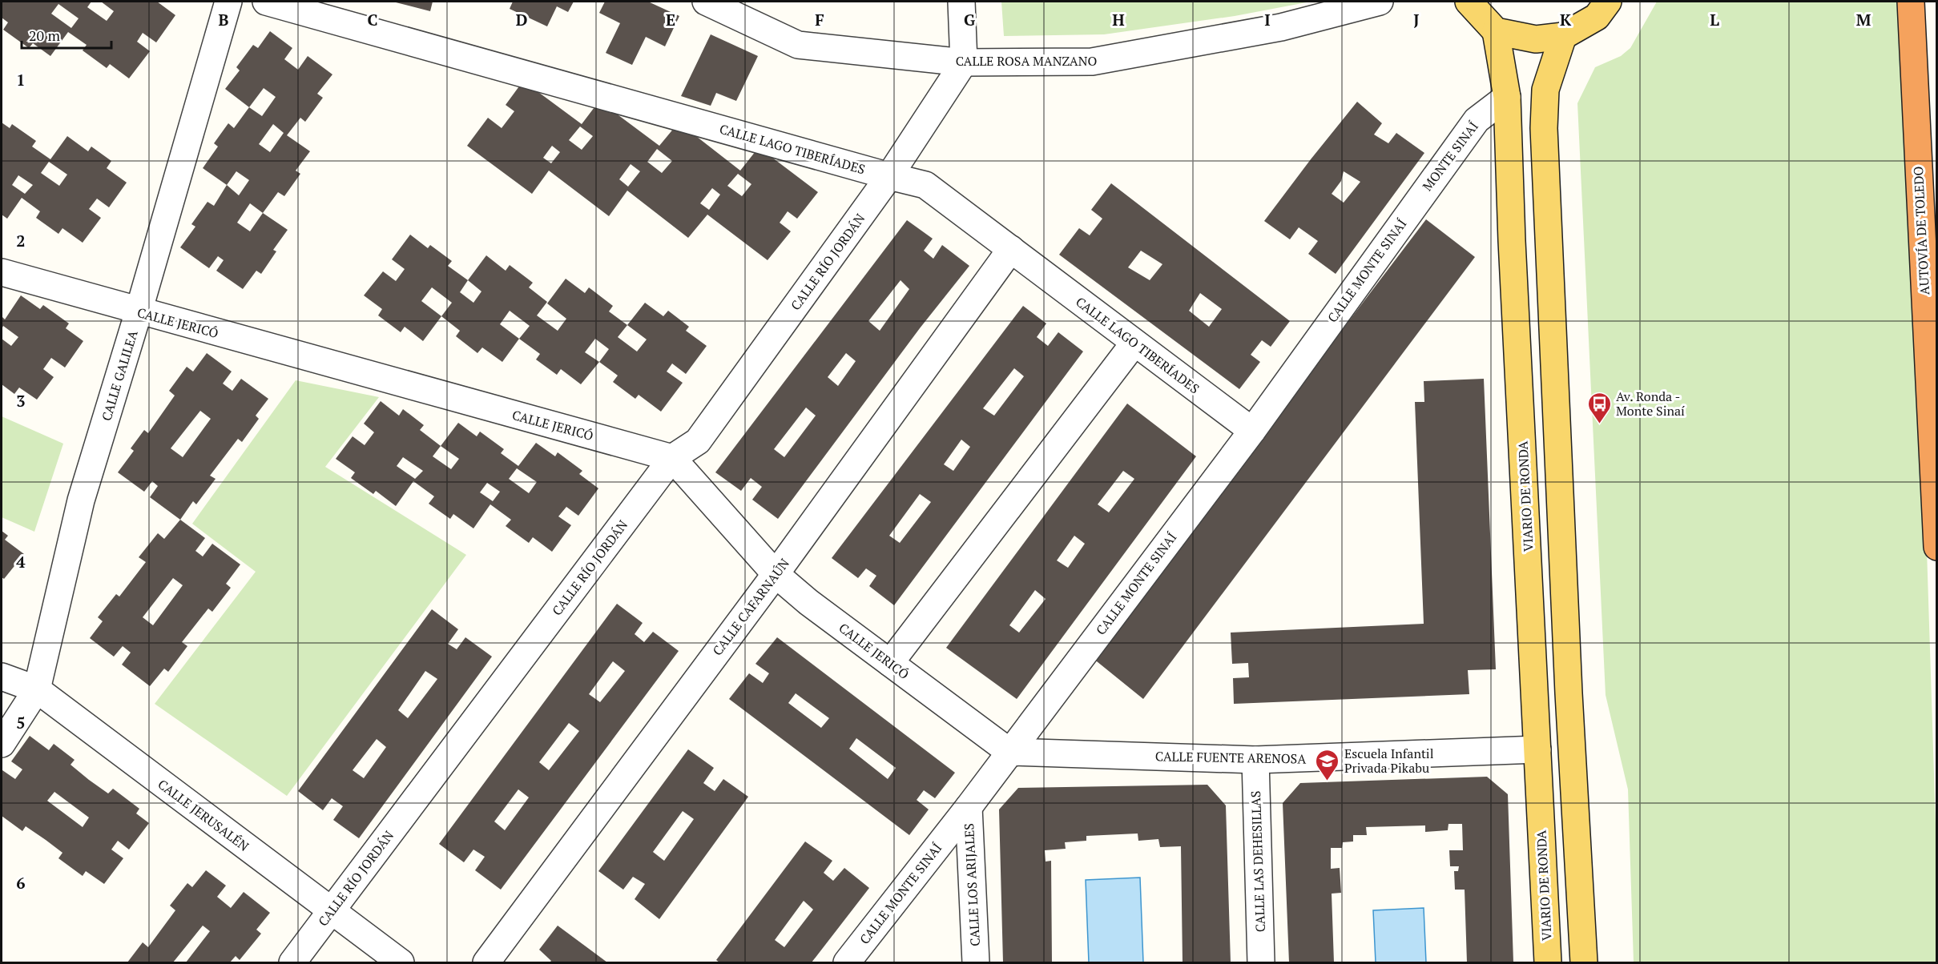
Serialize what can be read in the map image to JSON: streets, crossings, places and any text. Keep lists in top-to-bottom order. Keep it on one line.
{"streets":{"highway":["AUTOVÍA DE TOLEDO"],"main road":["VIARIO DE RONDA"],"street":["CALLE ROSA MANZANO","CALLE LAGO TIBERÍADES","MONTE SINAÍ","CALLE RÍO JORDÁN","CALLE MONTE SINAÍ","CALLE JERICÓ","CALLE GALILEA","CALLE CAFARNAÚN","CALLE FUENTE ARENOSA","CALLE JERUSALÉN","CALLE LAS DEHESILLAS","CALLE LOS ARIJALES"]},"crossings":[["CALLE ROSA MANZANO","CALLE RÍO JORDÁN"],["CALLE LAGO TIBERÍADES","CALLE RÍO JORDÁN"],["CALLE LAGO TIBERÍADES","CALLE MONTE SINAÍ"],["CALLE LAGO TIBERÍADES","CALLE CAFARNAÚN"],["MONTE SINAÍ","CALLE MONTE SINAÍ"],["MONTE SINAÍ","VIARIO DE RONDA"],["CALLE RÍO JORDÁN","CALLE JERICÓ"],["CALLE RÍO JORDÁN","CALLE JERUSALÉN"],["CALLE MONTE SINAÍ","CALLE JERICÓ"],["CALLE MONTE SINAÍ","CALLE FUENTE ARENOSA"],["CALLE MONTE SINAÍ","CALLE LOS ARIJALES"],["CALLE JERICÓ","CALLE GALILEA"],["CALLE JERICÓ","CALLE CAFARNAÚN"],["CALLE JERICÓ","CALLE FUENTE ARENOSA"],["CALLE GALILEA","CALLE JERUSALÉN"],["VIARIO DE RONDA","CALLE FUENTE ARENOSA"],["CALLE FUENTE ARENOSA","CALLE LAS DEHESILLAS"]],"places":{"bus stop":["Av. Ronda - Monte Sinaí"],"school or university":["Escuela Infantil Privada Pikabu"]},"scale_bar":"20 m","grid":{"columns":["B","C","D","E","F","G","H","I","J","K","L","M"],"rows":["1","2","3","4","5","6"]}}
